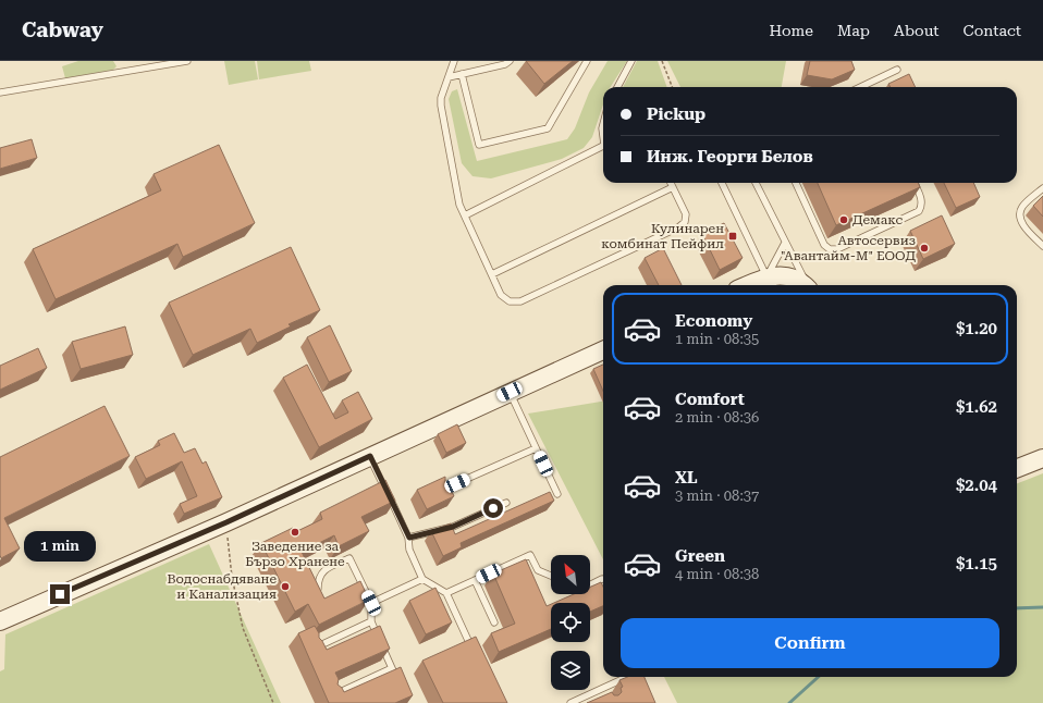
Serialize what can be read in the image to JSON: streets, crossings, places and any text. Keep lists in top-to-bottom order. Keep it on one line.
{"places":{"other":["Демакс","Автосервиз \"Авантайм-М\" ЕООД","Заведение за Бързо Хранене","Водоснабдяване и Канализация"],"transit":["Кулинарен комбинат Пейфил"]},"north":"top left","page":{"header":"Cabway","nav":["Home","Map","About","Contact"],"banner":["Pickup","Инж. Георги Белов"],"list":[{"name":"Economy","note":"1 min · 08:35","value":"$1.20"},{"name":"Comfort","note":"2 min · 08:36","value":"$1.62"},{"name":"XL","note":"3 min · 08:37","value":"$2.04"},{"name":"Green","note":"4 min · 08:38","value":"$1.15"}],"bubble":"1 min","buttons":"Confirm"}}
